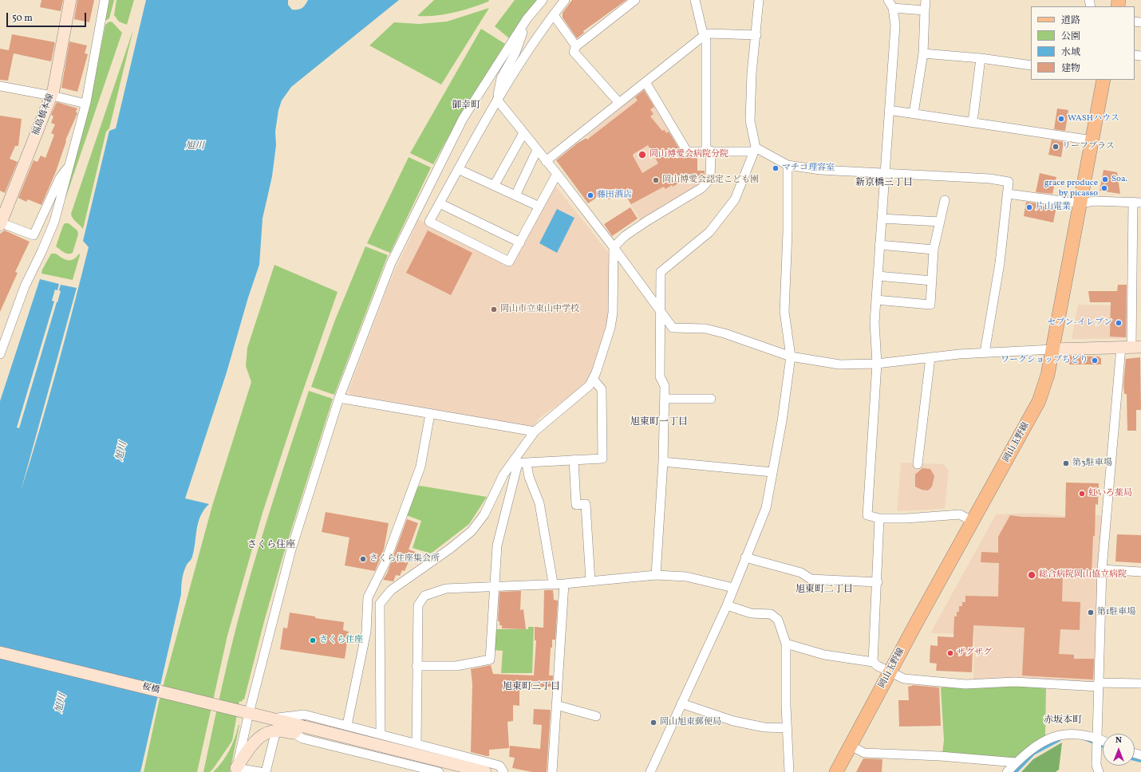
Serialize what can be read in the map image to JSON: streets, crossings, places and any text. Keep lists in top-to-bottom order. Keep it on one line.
{"streets":{"main road":["岡山玉野線"],"street":["福島橋本線","桜橋"]},"districts":["御幸町","新京橋三丁目","旭東町一丁目","さくら住座","旭東町二丁目","旭東町三丁目","赤坂本町"],"water":["旭川"],"places":["WASHハウス","リーフプラス","岡山博愛会病院分院","マチコ理容室","Soa.","岡山博愛会認定こども園","grace produce by picasso","藤田酒店","片山電業","岡山市立東山中学校","セブン-イレブン","ワークショップちどり","第3駐車場","虹いろ薬局","さくら住座集会所","総合病院岡山協立病院","第1駐車場","さくら住座","ザグザグ","岡山旭東郵便局"],"legend":["道路","公園","水域","建物"],"scale_bar":"50 m","north":"top"}
